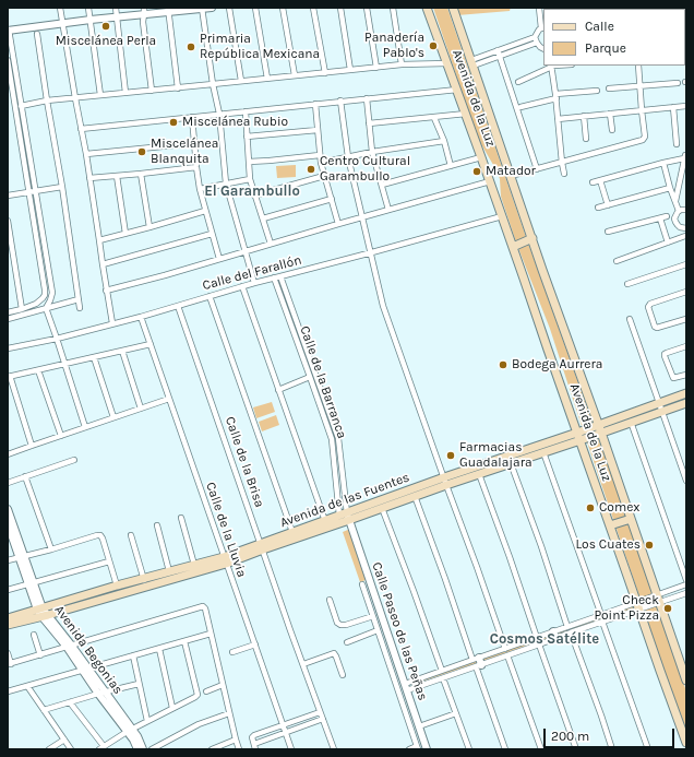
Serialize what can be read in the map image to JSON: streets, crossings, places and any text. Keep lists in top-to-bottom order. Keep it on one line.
{"streets":{"main road":["Avenida de la Luz","Avenida de las Fuentes"],"street":["Calle del Farallón","Calle de la Barranca","Calle de la Brisa","Calle de la Lluvia","Calle Paseo de las Peñas","Avenida Begonias"]},"crossings":[["Avenida de la Luz","Calle del Farallón"],["Avenida de la Luz","Avenida de las Fuentes"],["Calle del Farallón","Calle de la Barranca"],["Calle del Farallón","Calle de la Brisa"],["Calle del Farallón","Calle de la Lluvia"],["Calle de la Barranca","Avenida de las Fuentes"],["Calle de la Barranca","Calle Paseo de las Peñas"],["Calle de la Brisa","Avenida de las Fuentes"],["Avenida de las Fuentes","Calle de la Lluvia"],["Avenida de las Fuentes","Calle Paseo de las Peñas"],["Avenida de las Fuentes","Avenida Begonias"]],"districts":["El Garambullo","Cosmos Satélite"],"places":["Miscelánea Perla","Panadería Pablo's","Primaria República Mexicana","Miscelánea Rubio","Miscelánea Blanquita","Centro Cultural Garambullo","Matador","Bodega Aurrera","Farmacias Guadalajara","Comex","Los Cuates","Check Point Pizza"],"legend":["Calle","Parque"],"scale_bar":"200 m"}
